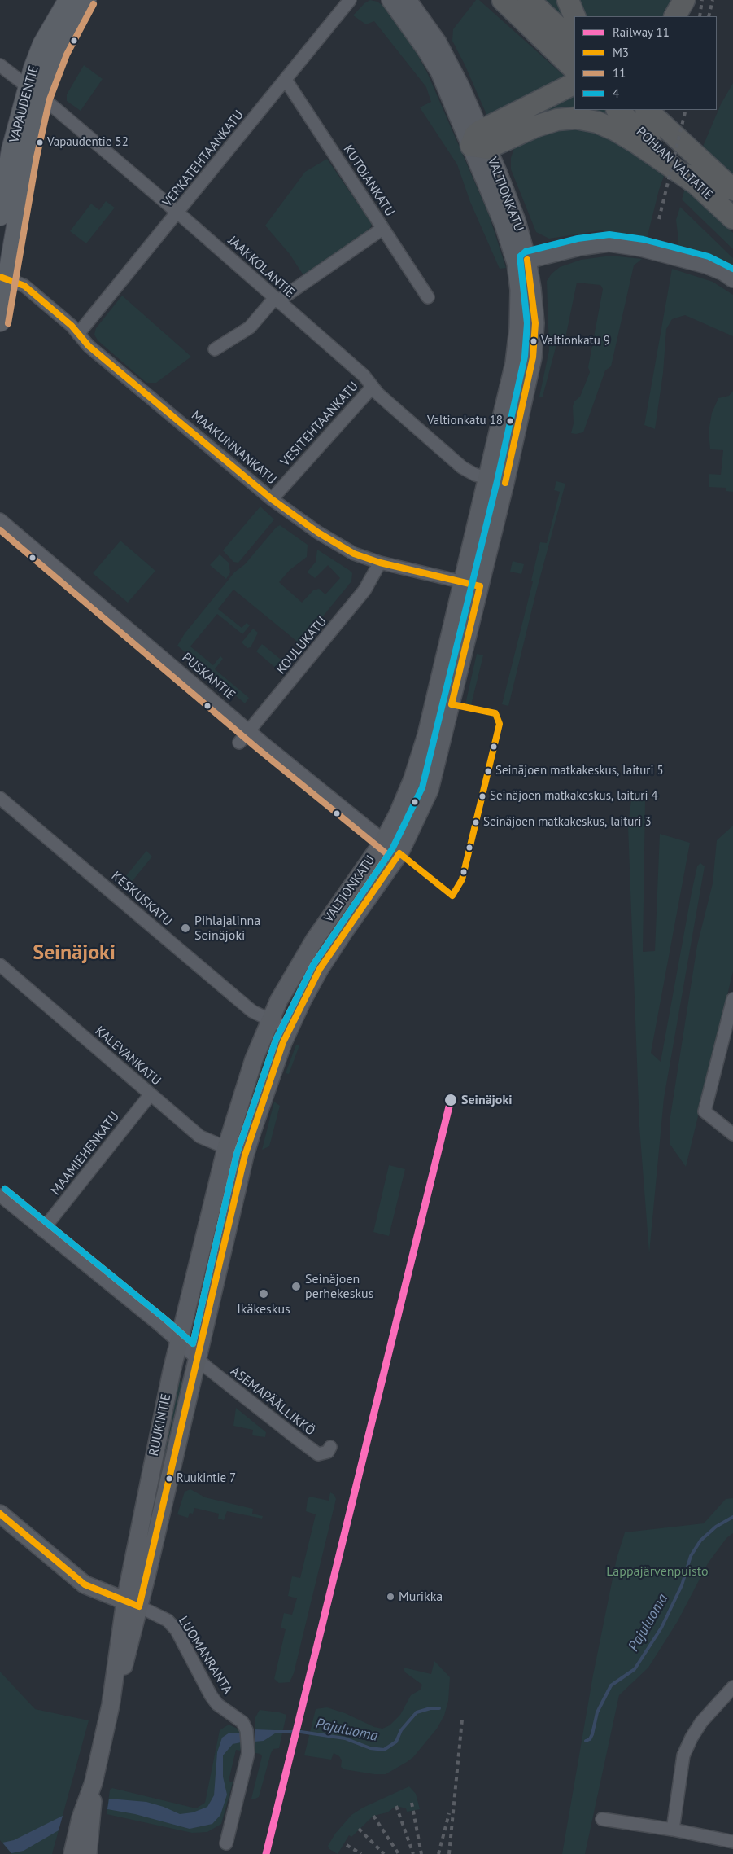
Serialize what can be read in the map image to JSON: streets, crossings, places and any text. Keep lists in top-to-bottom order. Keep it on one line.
{"streets":{"highway":["POHJAN VALTATIE"],"main road":["VAPAUDENTIE","VALTIONKATU","RUUKINTIE"],"street":["VERKATEHTAANKATU","KUTOJANKATU","JAAKKOLANTIE","VESITEHTAANKATU","MAAKUNNANKATU","KOULUKATU","PUSKANTIE","KESKUSKATU","KALEVANKATU","MAAMIEHENKATU","ASEMAPÄÄLLIKKÖ","LUOMANRANTA"]},"crossings":[["VAPAUDENTIE","JAAKKOLANTIE"],["VAPAUDENTIE","MAAKUNNANKATU"],["VERKATEHTAANKATU","KUTOJANKATU"],["VERKATEHTAANKATU","JAAKKOLANTIE"],["VERKATEHTAANKATU","MAAKUNNANKATU"],["VALTIONKATU","JAAKKOLANTIE"],["VALTIONKATU","MAAKUNNANKATU"],["VALTIONKATU","PUSKANTIE"],["VALTIONKATU","KESKUSKATU"],["VALTIONKATU","KALEVANKATU"],["VALTIONKATU","RUUKINTIE"],["JAAKKOLANTIE","VESITEHTAANKATU"],["VESITEHTAANKATU","MAAKUNNANKATU"],["MAAKUNNANKATU","KOULUKATU"],["KOULUKATU","PUSKANTIE"],["KALEVANKATU","MAAMIEHENKATU"],["KALEVANKATU","RUUKINTIE"],["ASEMAPÄÄLLIKKÖ","RUUKINTIE"],["RUUKINTIE","LUOMANRANTA"]],"districts":["Seinäjoki"],"water":["Pajuluoma"],"parks":["Lappajärvenpuisto"],"places":["Vapaudentie 52","Valtionkatu 9","Valtionkatu 18","Seinäjoen matkakeskus, laituri 5","Seinäjoen matkakeskus, laituri 4","Seinäjoen matkakeskus, laituri 3","Pihlajalinna Seinäjoki","Seinäjoki","Seinäjoen perhekeskus","Ikäkeskus","Ruukintie 7","Murikka"],"lines":["transit line 11","transit line 4","transit line M3","rail line 11"],"legend":["Railway 11","M3","11","4"]}
